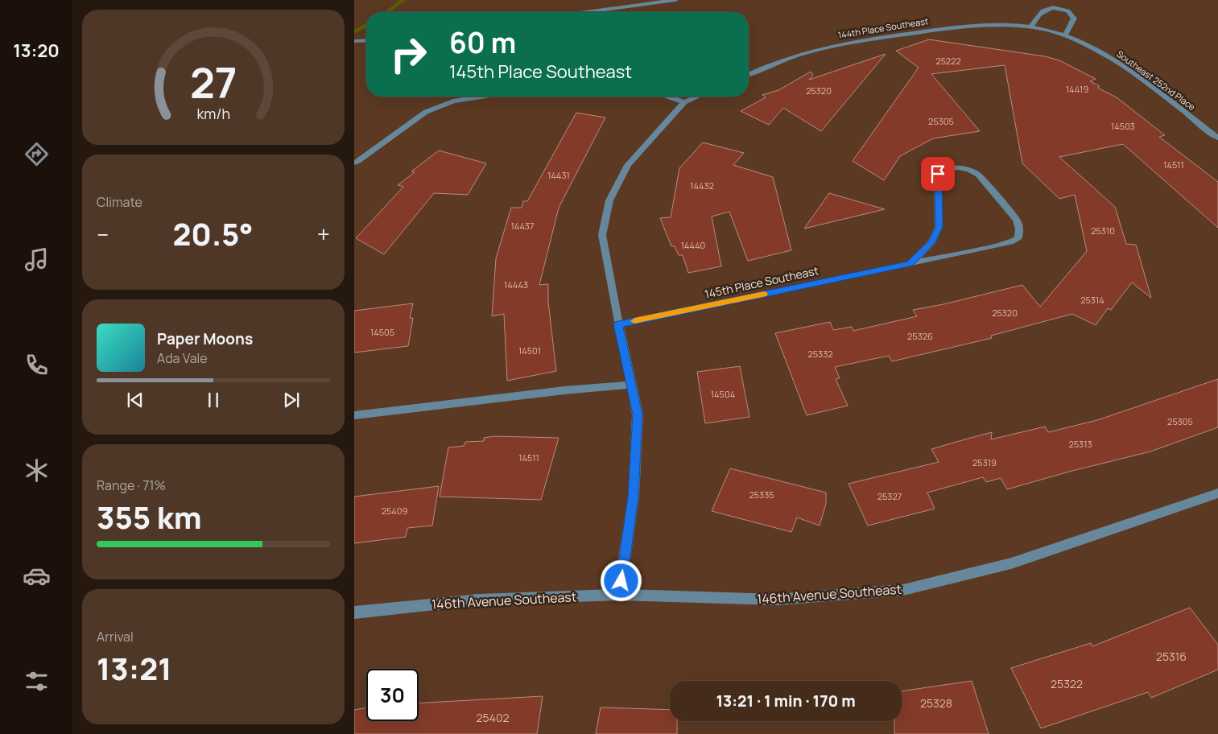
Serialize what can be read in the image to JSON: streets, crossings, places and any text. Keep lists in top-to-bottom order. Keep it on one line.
{"streets":{"street":["144th Place Southeast","Southeast 252nd Place","145th Place Southeast","146th Avenue Southeast"]},"crossings":[["144th Place Southeast","Southeast 252nd Place"]],"house_numbers":["25222","14419","25320","25305","14503","14511","14431","14432","14437","25310","14440","14443","25314","25320","14505","25326","14501","25332","14504","25305","25313","14511","25319","25335","25327","25409","25316","25322","25328","25402"],"page":{"tabs":"13:20","turn":["60 m","145th Place Southeast"],"tile":["Climate",["Range · 71%","355 km"],["Arrival","13:21"]],"heat":["−","20.5°","+"],"song":["Paper Moons","Ada Vale"],"limit":"30","trip":"13:21 · 1 min · 170 m","gauge":["27","km/h"]}}
